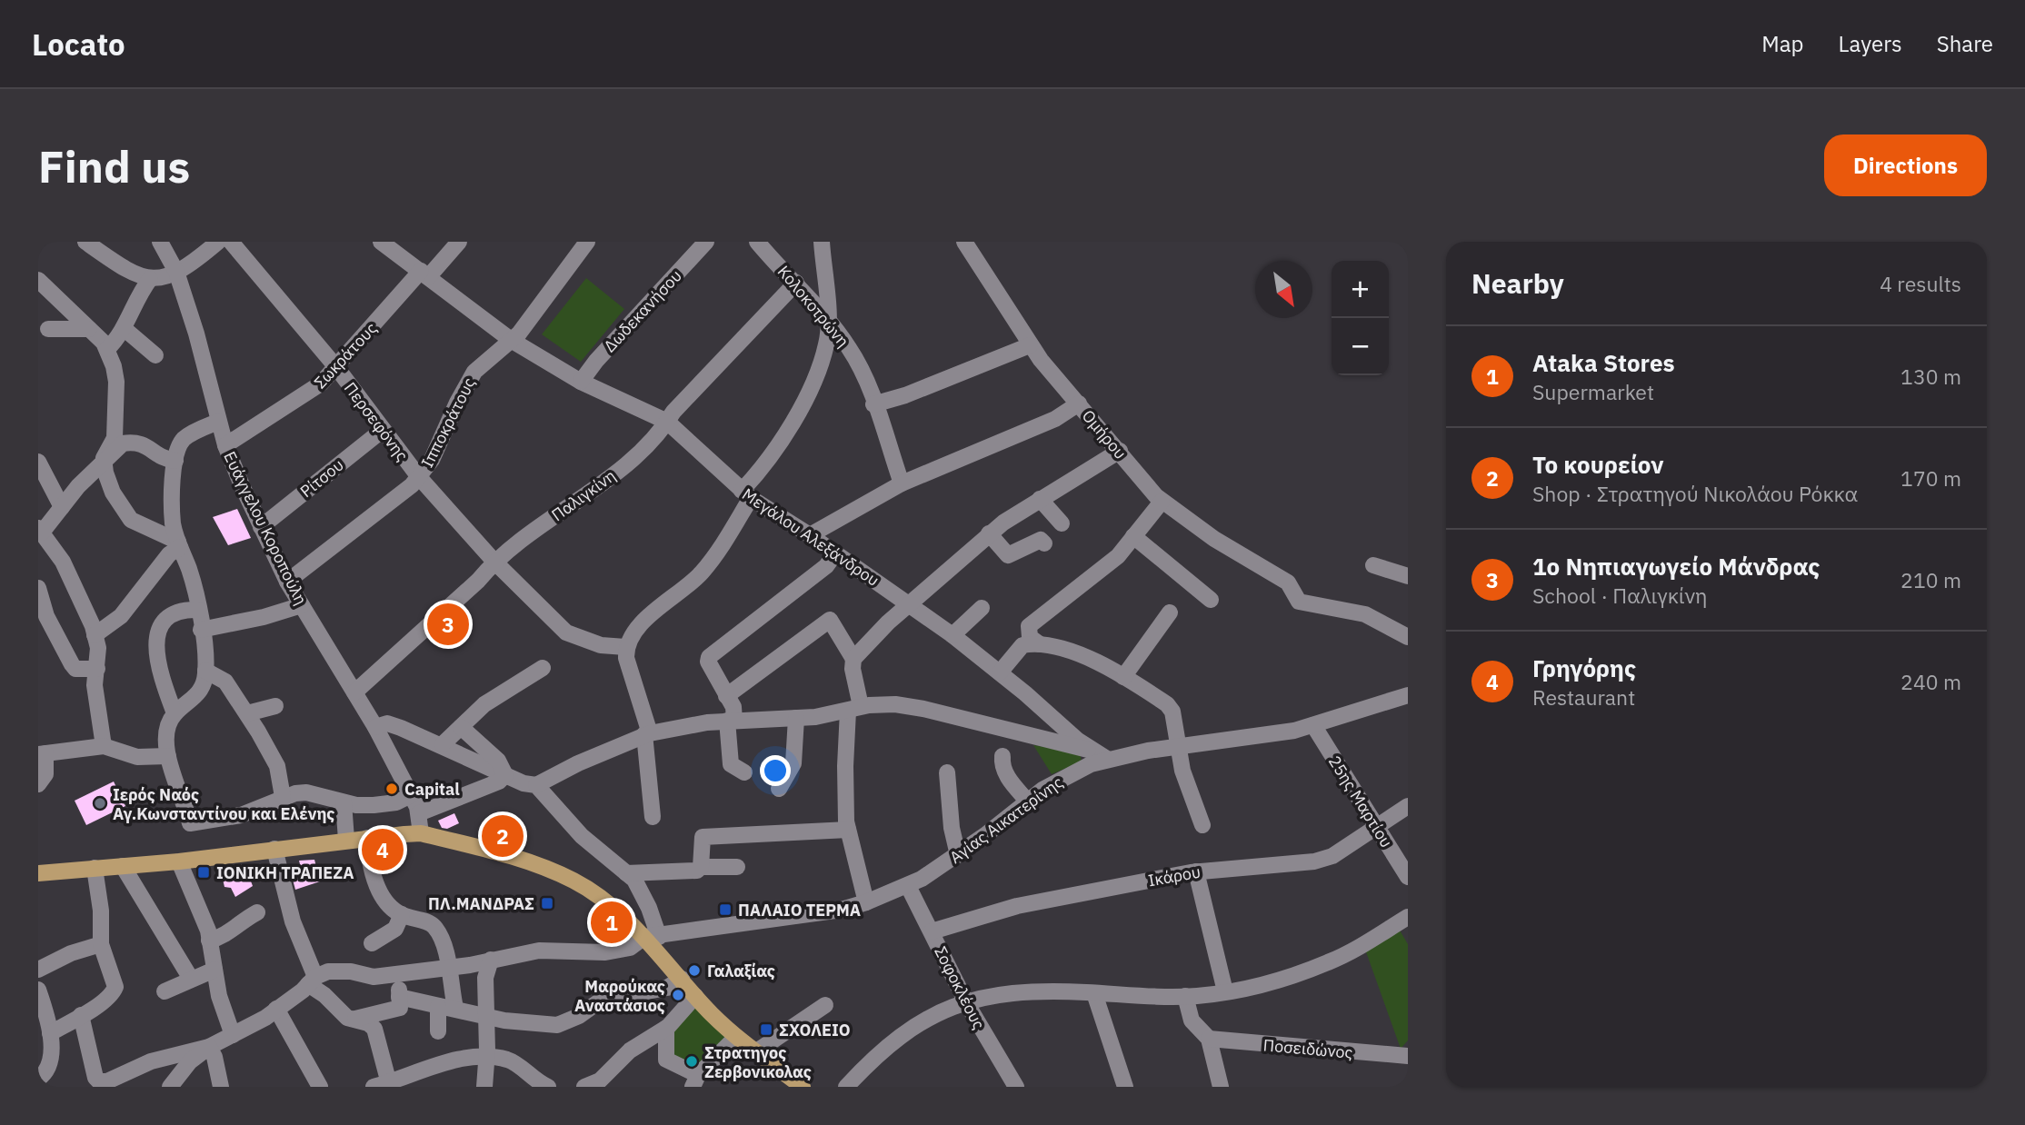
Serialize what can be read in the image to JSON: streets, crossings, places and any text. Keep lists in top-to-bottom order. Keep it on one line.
{"streets":{"street":["Κολοκοτρώνη","Δωδεκανήσου","Σωκράτους","Περσεφόνης","Ιπποκράτους","Ομήρου","Ρίτσου","Παλιγκίνη","Ευάγγελου Κοροπούλη","Μεγάλου Αλεξάνδρου","25ης Μαρτίου","Αγίας Αικατερίνης","Ικάρου","Σοφοκλέους","Ποσειδώνος"]},"crossings":[["Κολοκοτρώνη","Παλιγκίνη"],["Δωδεκανήσου","Μεγάλου Αλεξάνδρου"],["Σωκράτους","Περσεφόνης"],["Σωκράτους","Ευάγγελου Κοροπούλη"],["Σωκράτους","Μεγάλου Αλεξάνδρου"],["Περσεφόνης","Ιπποκράτους"],["Περσεφόνης","Ρίτσου"],["Περσεφόνης","Παλιγκίνη"],["Ιπποκράτους","Ευάγγελου Κοροπούλη"],["Ιπποκράτους","Μεγάλου Αλεξάνδρου"],["Ρίτσου","Ευάγγελου Κοροπούλη"],["Παλιγκίνη","Ευάγγελου Κοροπούλη"],["Παλιγκίνη","Μεγάλου Αλεξάνδρου"],["Μεγάλου Αλεξάνδρου","Αγίας Αικατερίνης"],["25ης Μαρτίου","Αγίας Αικατερίνης"],["25ης Μαρτίου","Ικάρου"],["Αγίας Αικατερίνης","Σοφοκλέους"],["Ικάρου","Σοφοκλέους"]],"places":{"other":["Capital","Ιερός Ναός Αγ.Κωνσταντίνου και Ελένης","Γαλαξίας","Μαρούκας Αναστάσιος","Στρατηγος Ζερβονικολας"],"transit":["ΙΟΝΙΚΗ ΤΡΑΠΕΖΑ","ΠΛ.ΜΑΝΔΡΑΣ","ΠΑΛΑΙΟ ΤΕΡΜΑ","ΣΧΟΛΕΙΟ"]},"north":"bottom right","page":{"header":"Locato","nav":["Map","Layers","Share"],"buttons":"Directions","title":"Find us","heading":["Nearby","4 results"],"map_buttons":["+","−"],"list":[{"mark":"1","name":"Ataka Stores","note":"Supermarket","value":"130 m"},{"mark":"2","name":"Το κουρείον","note":"Shop · Στρατηγού Νικολάου Ρόκκα","value":"170 m"},{"mark":"3","name":"1ο Νηπιαγωγείο Μάνδρας","note":"School · Παλιγκίνη","value":"210 m"},{"mark":"4","name":"Γρηγόρης","note":"Restaurant","value":"240 m"}],"pins":["3","2","4","1"]}}
